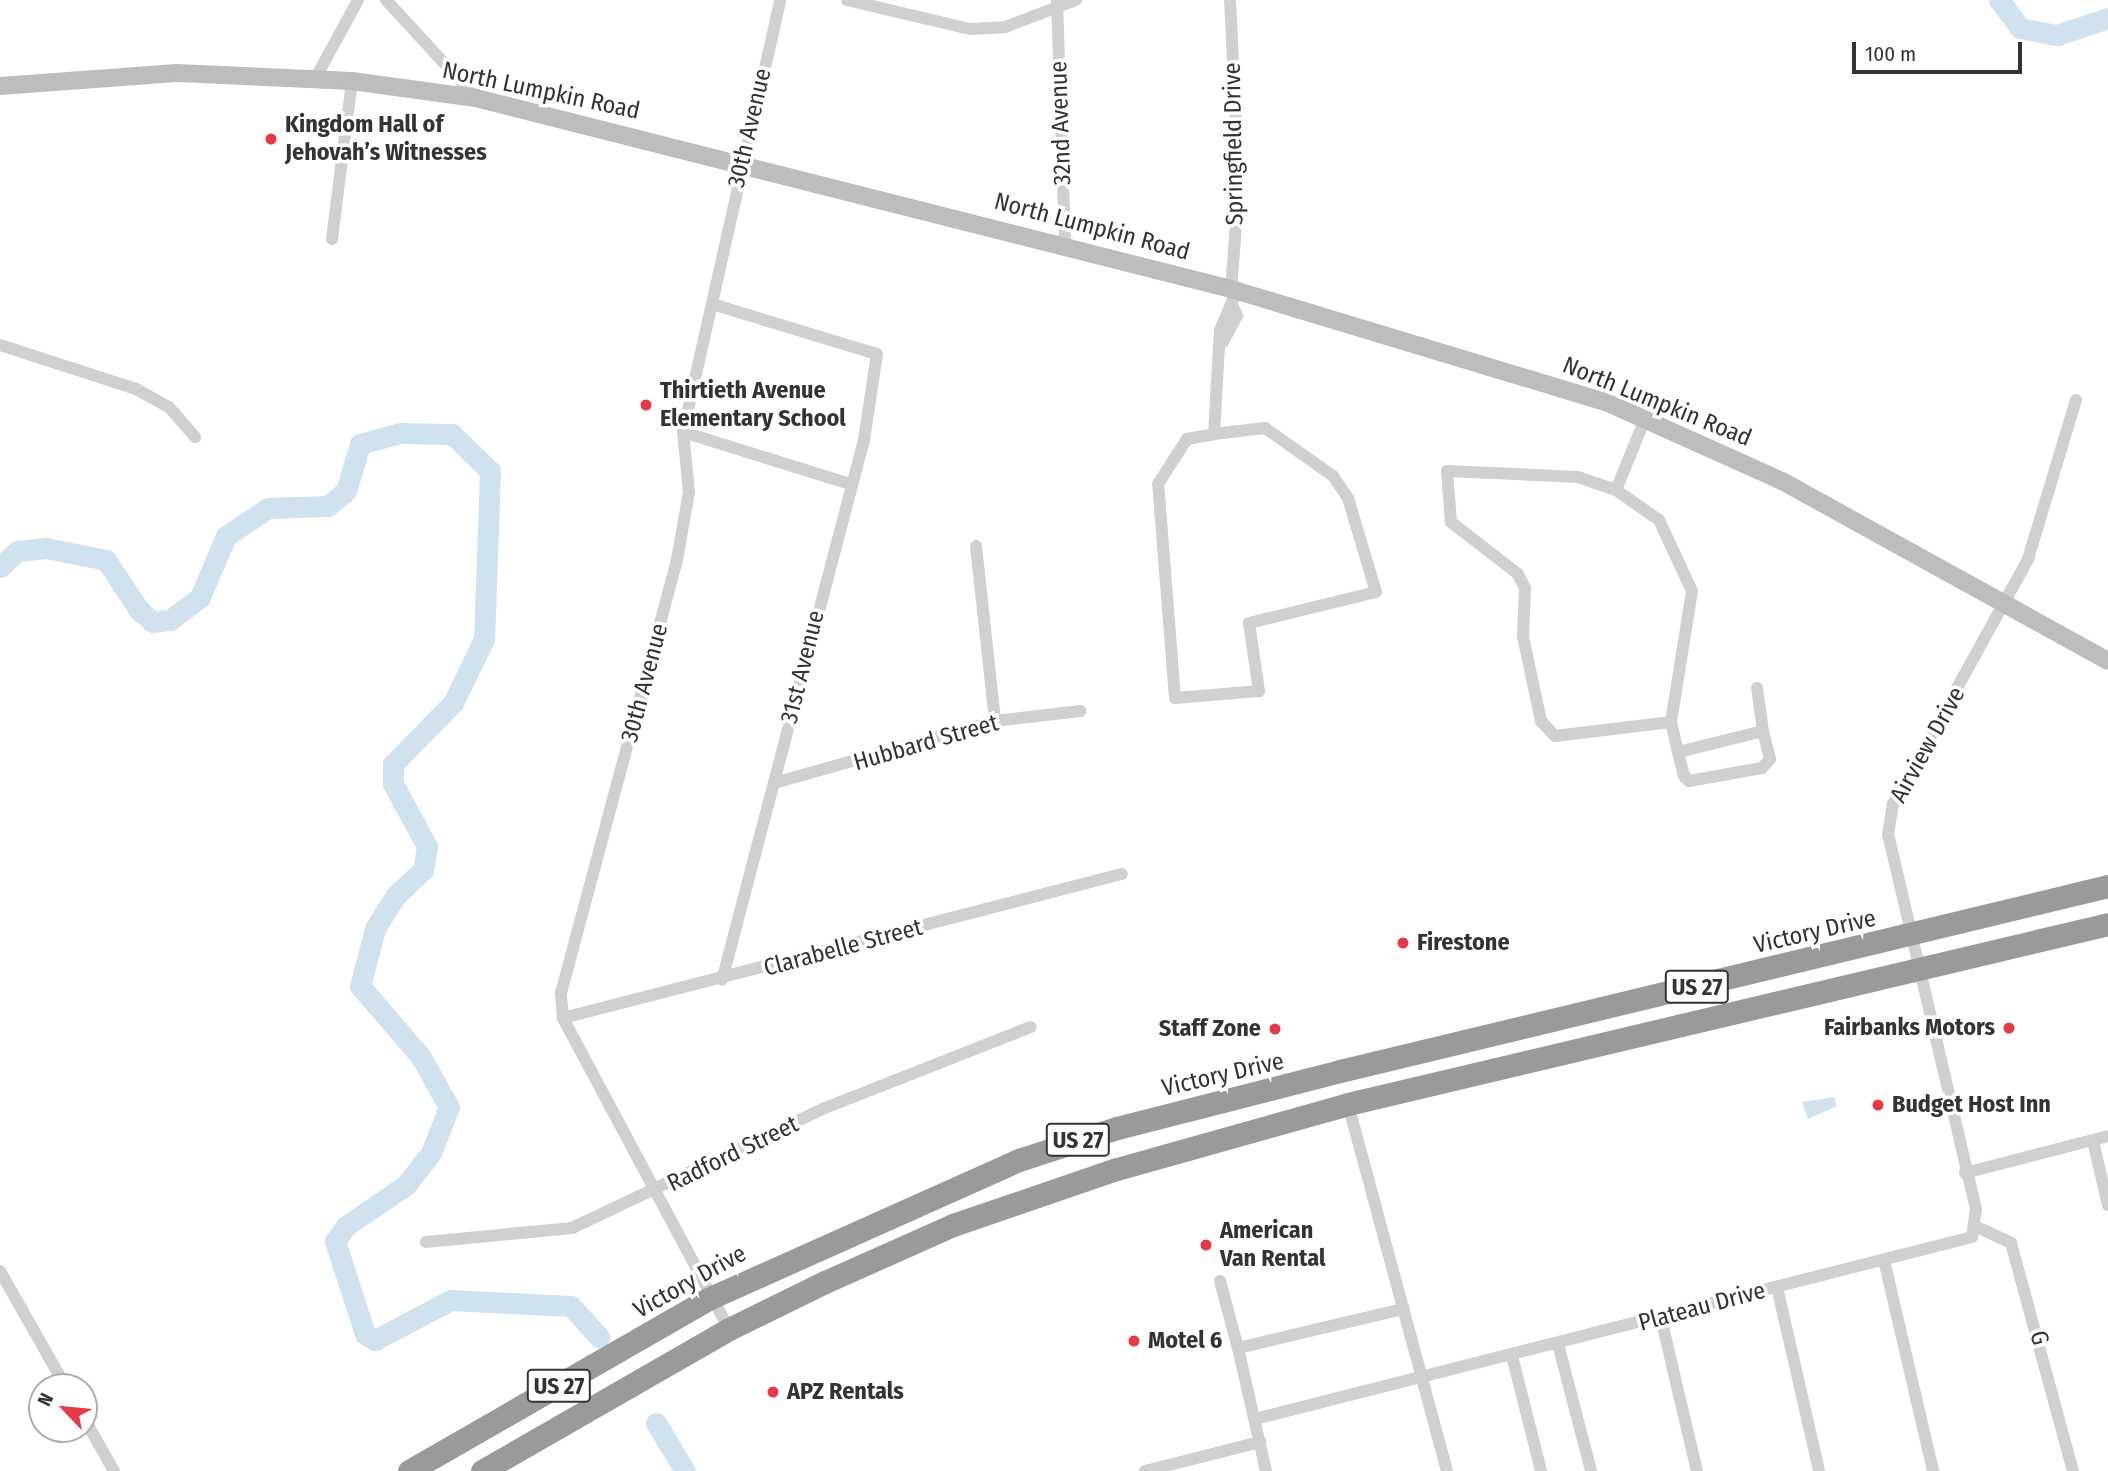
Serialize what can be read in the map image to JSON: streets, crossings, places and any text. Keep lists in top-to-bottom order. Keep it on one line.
{"streets":{"highway":["Victory Drive","US 27"],"street":["North Lumpkin Road","32nd Avenue","30th Avenue","Springfield Drive","31st Avenue","Hubbard Street","Airview Drive","Clarabelle Street","Radford Street","Plateau Drive","G"]},"crossings":[["North Lumpkin Road","32nd Avenue"],["North Lumpkin Road","30th Avenue"],["North Lumpkin Road","Springfield Drive"],["North Lumpkin Road","Airview Drive"],["30th Avenue","31st Avenue"],["30th Avenue","Victory Drive"],["30th Avenue","Clarabelle Street"],["30th Avenue","US 27"],["30th Avenue","Radford Street"],["31st Avenue","Hubbard Street"],["31st Avenue","Clarabelle Street"],["Airview Drive","Victory Drive"],["Airview Drive","US 27"],["Airview Drive","Plateau Drive"],["Airview Drive","G"],["Plateau Drive","G"]],"places":["Kingdom Hall of Jehovah’s Witnesses","Thirtieth Avenue Elementary School","Firestone","Fairbanks Motors","Staff Zone","Budget Host Inn","American Van Rental","Motel 6","APZ Rentals"],"scale_bar":"100 m","north":"top left"}
